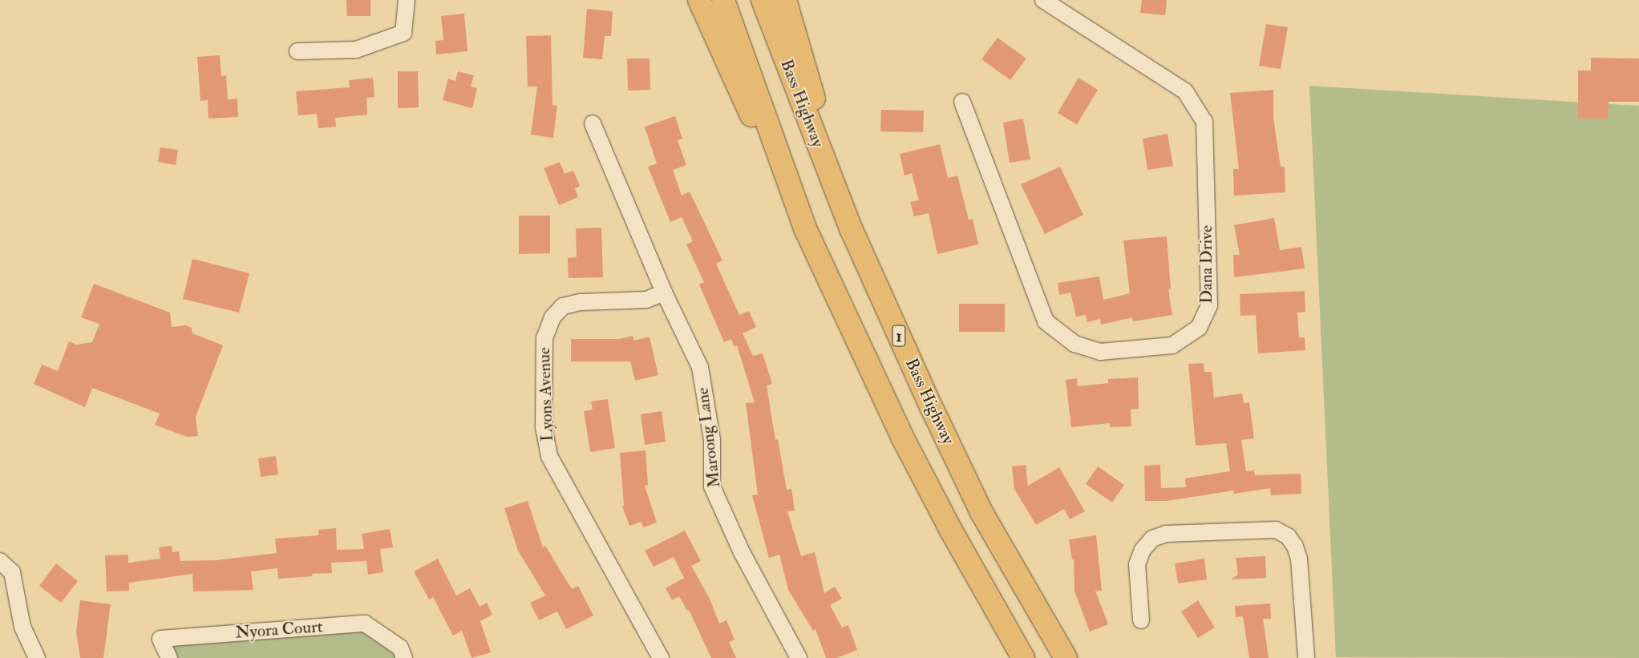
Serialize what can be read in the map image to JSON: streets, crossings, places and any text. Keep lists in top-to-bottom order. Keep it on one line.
{"streets":{"highway":["Bass Highway","1"],"street":["Dana Drive","Lyons Avenue","Maroong Lane","Nyora Court"]},"crossings":[["Lyons Avenue","Maroong Lane"]]}
